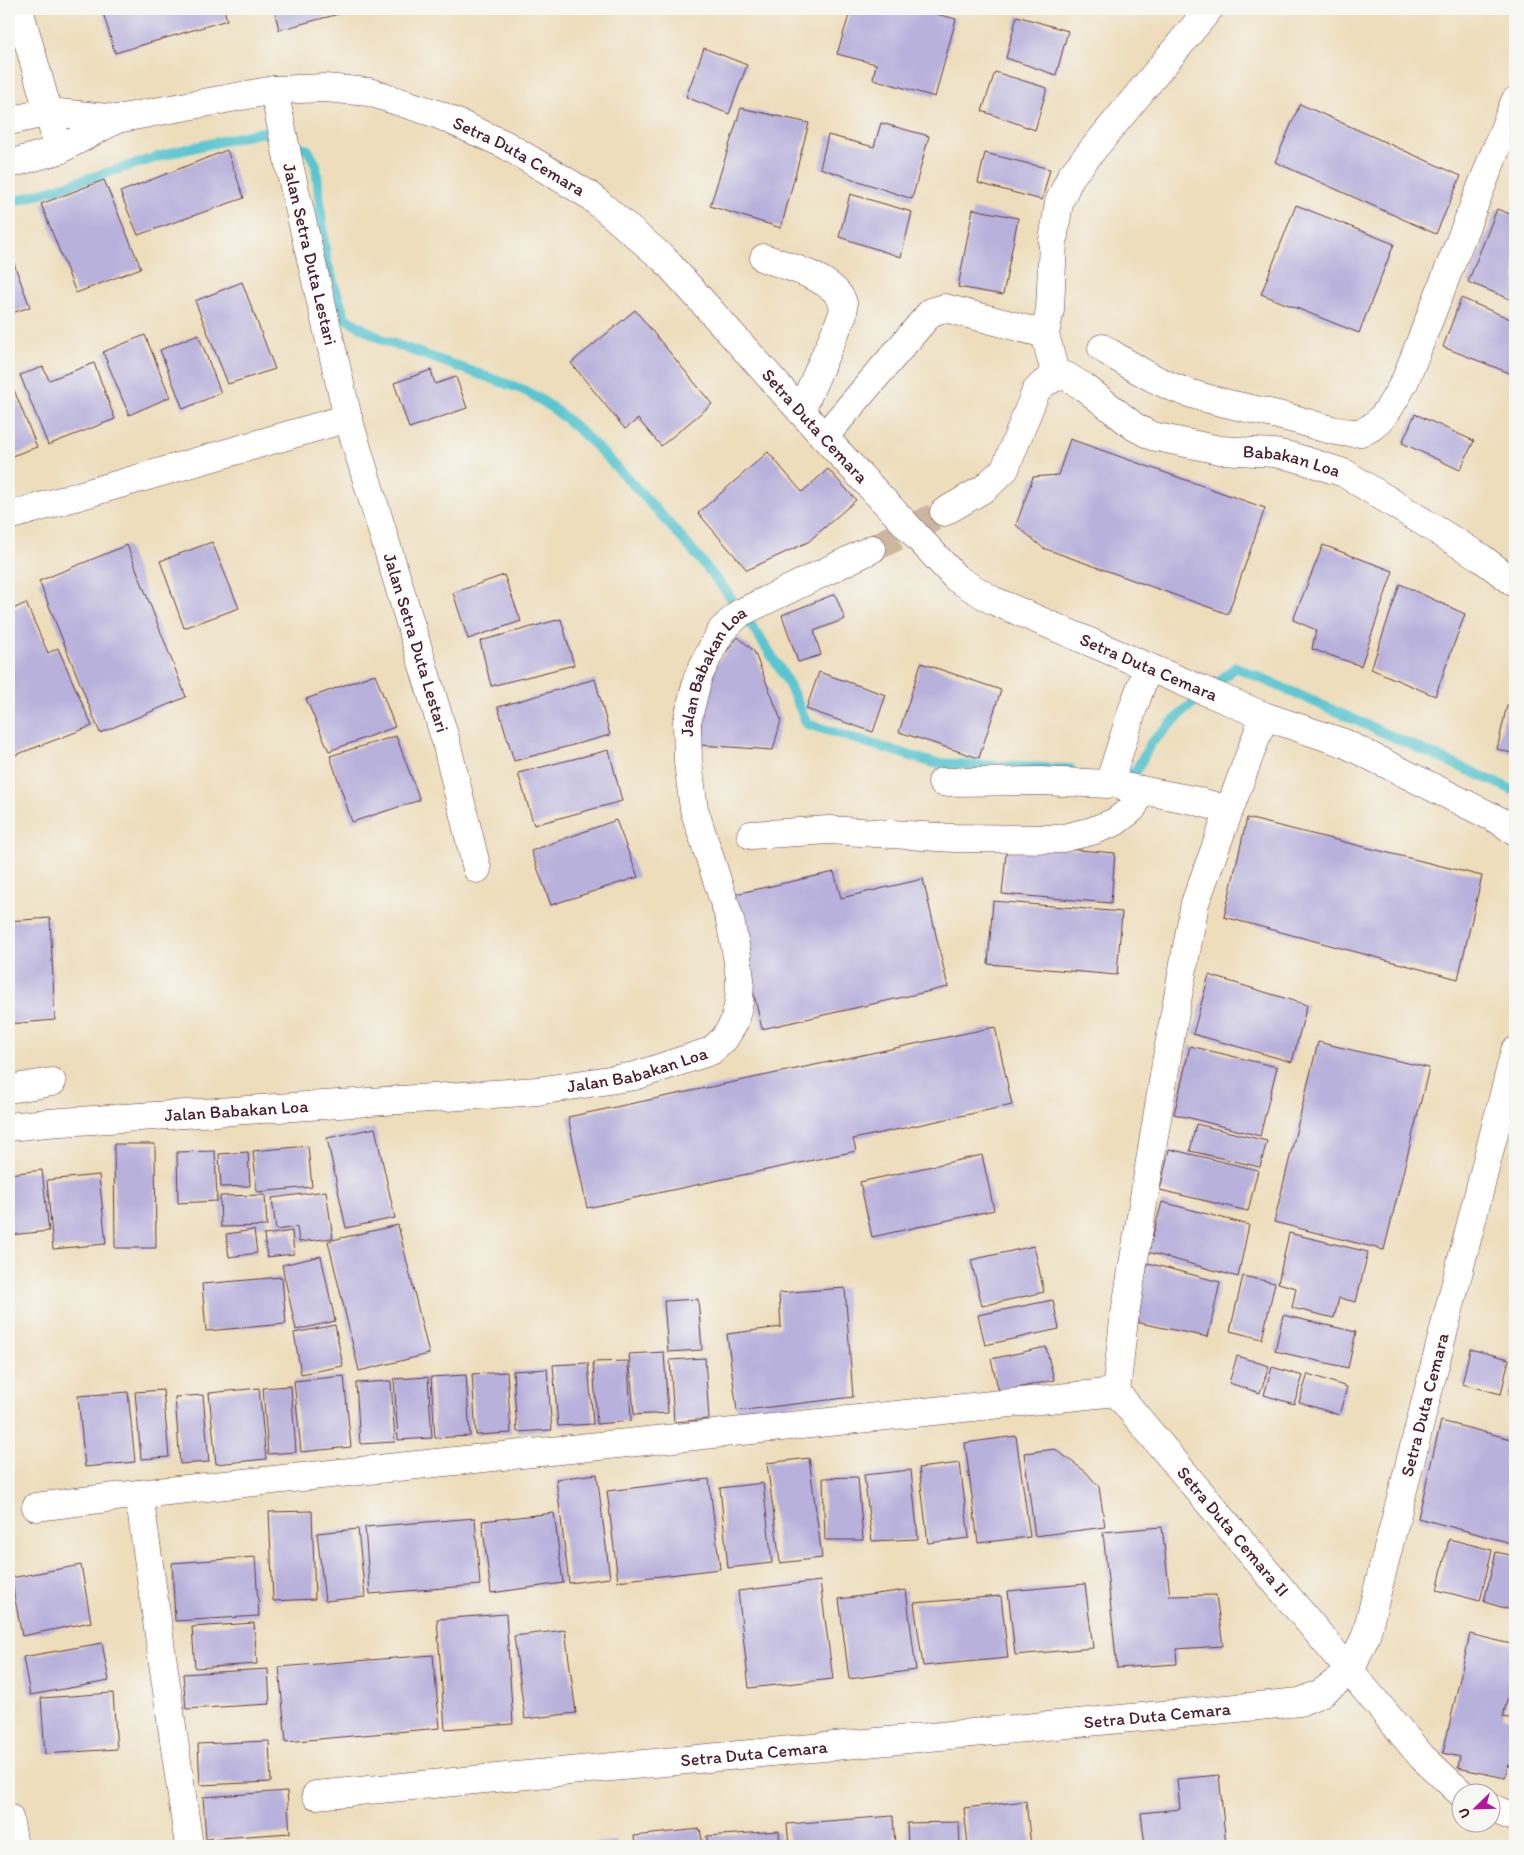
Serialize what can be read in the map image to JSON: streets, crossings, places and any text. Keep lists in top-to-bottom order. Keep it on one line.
{"streets":{"street":["Setra Duta Cemara","Jalan Setra Duta Lestari","Babakan Loa","Jalan Babakan Loa","Setra Duta Cemara II"]},"crossings":[["Setra Duta Cemara","Jalan Setra Duta Lestari"],["Setra Duta Cemara","Setra Duta Cemara II"]],"north":"bottom left"}
